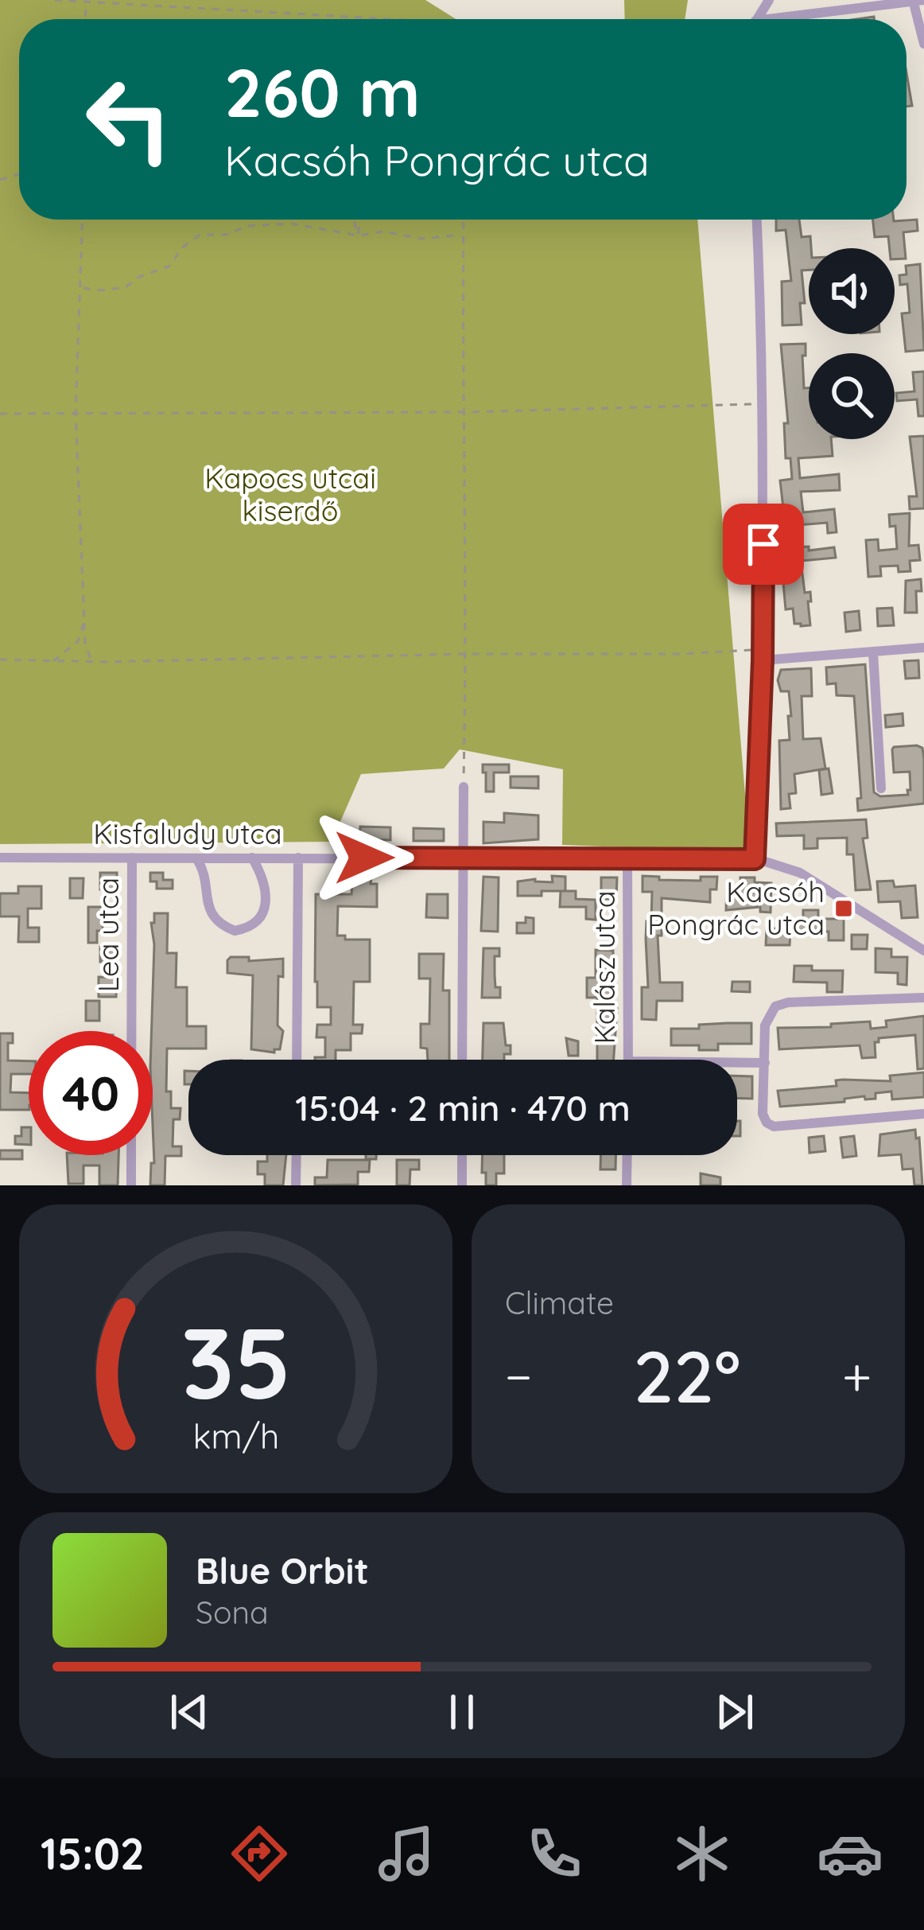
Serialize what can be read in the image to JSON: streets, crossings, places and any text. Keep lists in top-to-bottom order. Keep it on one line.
{"streets":{"street":["Kisfaludy utca","Lea utca","Kalász utca"]},"crossings":[["Kisfaludy utca","Lea utca"],["Kisfaludy utca","Kalász utca"]],"parks":["Kapocs utcai kiserdő"],"places":{"transit":["Kacsóh Pongrác utca"]},"page":{"turn":["260 m","Kacsóh Pongrác utca"],"limit":"40","trip":"15:04 · 2 min · 470 m","tile":"Climate","heat":["−","22°","+"],"song":["Blue Orbit","Sona"],"tabs":"15:02","gauge":["35","km/h"]}}
